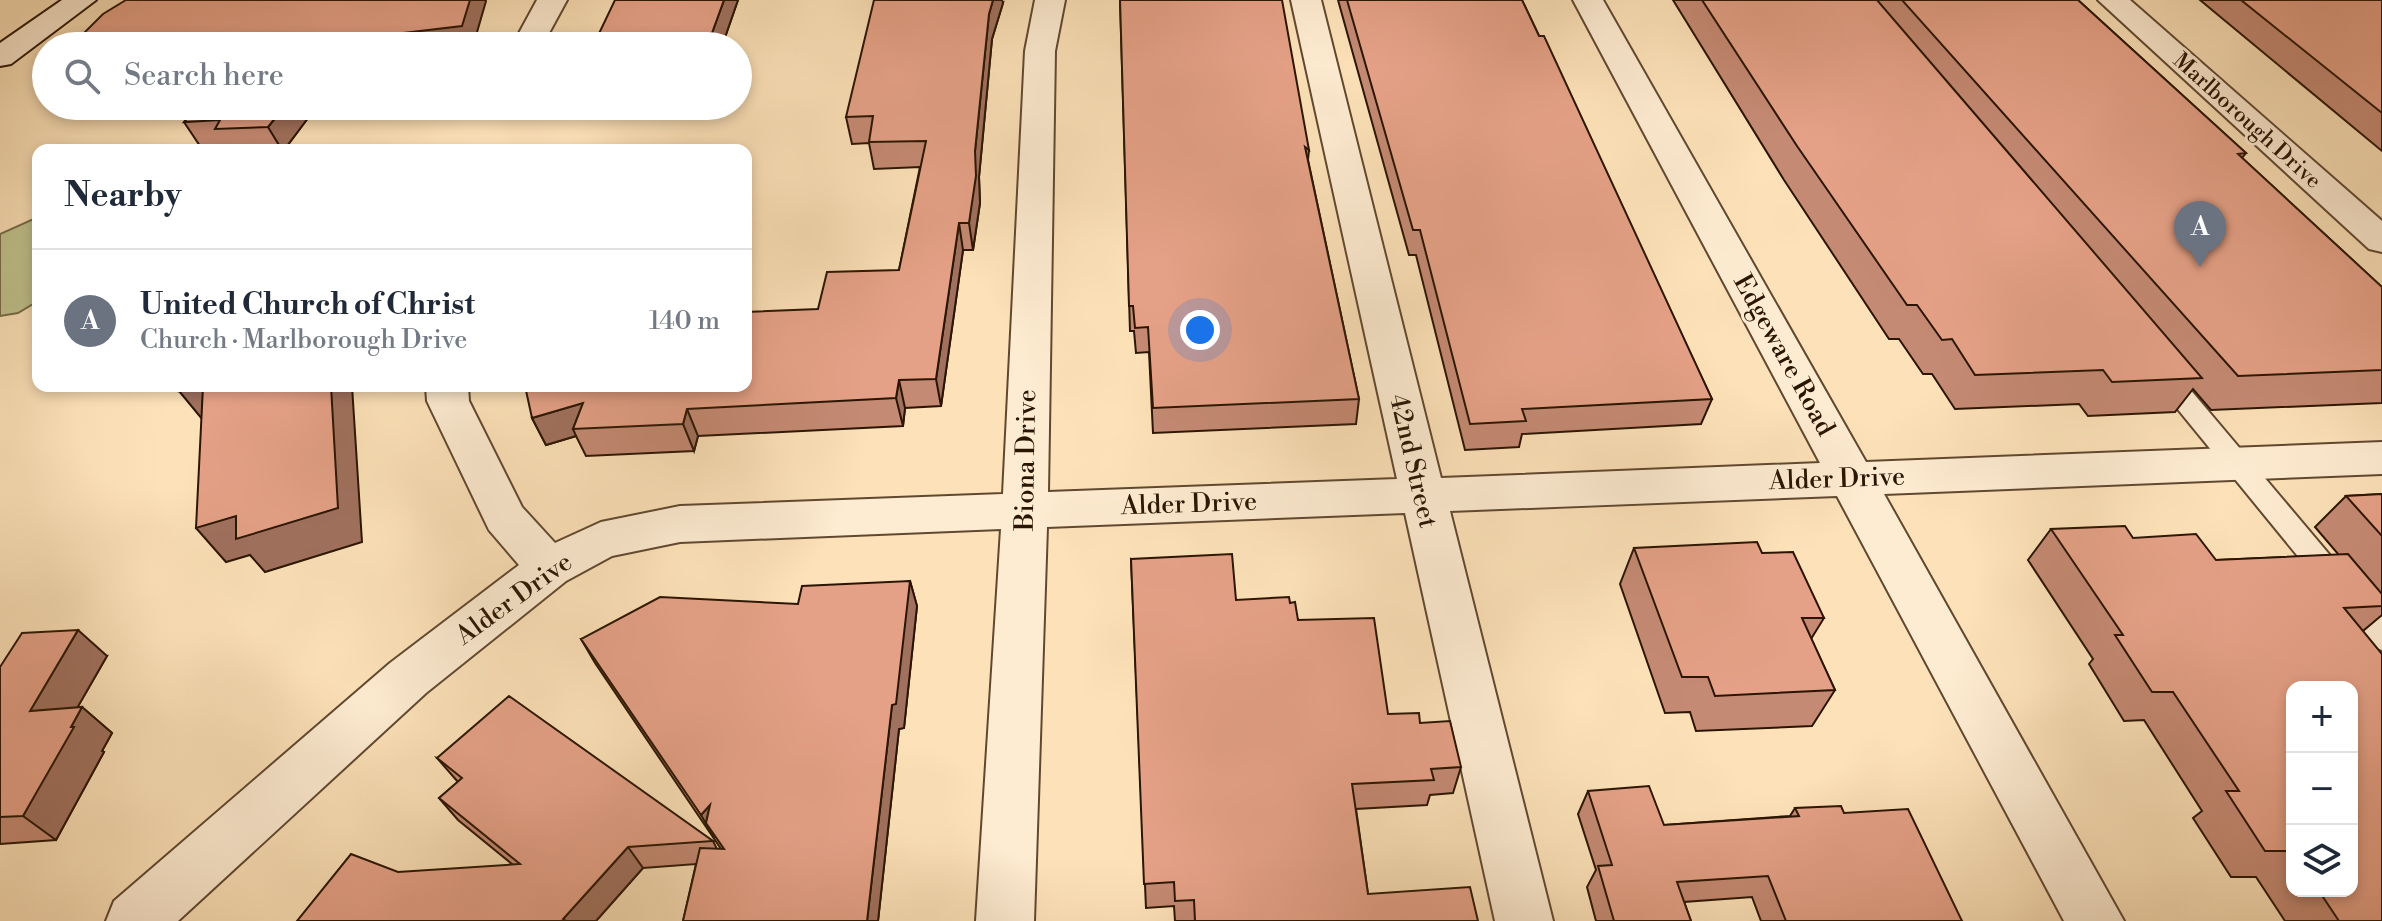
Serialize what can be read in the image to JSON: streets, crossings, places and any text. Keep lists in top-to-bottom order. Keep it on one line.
{"streets":{"street":["Marlborough Drive","Edgeware Road","Biona Drive","42nd Street","Alder Drive"]},"crossings":[["Edgeware Road","Alder Drive"],["Biona Drive","Alder Drive"],["42nd Street","Alder Drive"]],"page":{"search":"Search here","heading":"Nearby","pins":"A","list":[{"mark":"A","name":"United Church of Christ","note":"Church · Marlborough Drive","value":"140 m"}],"map_buttons":["+","−"]}}
